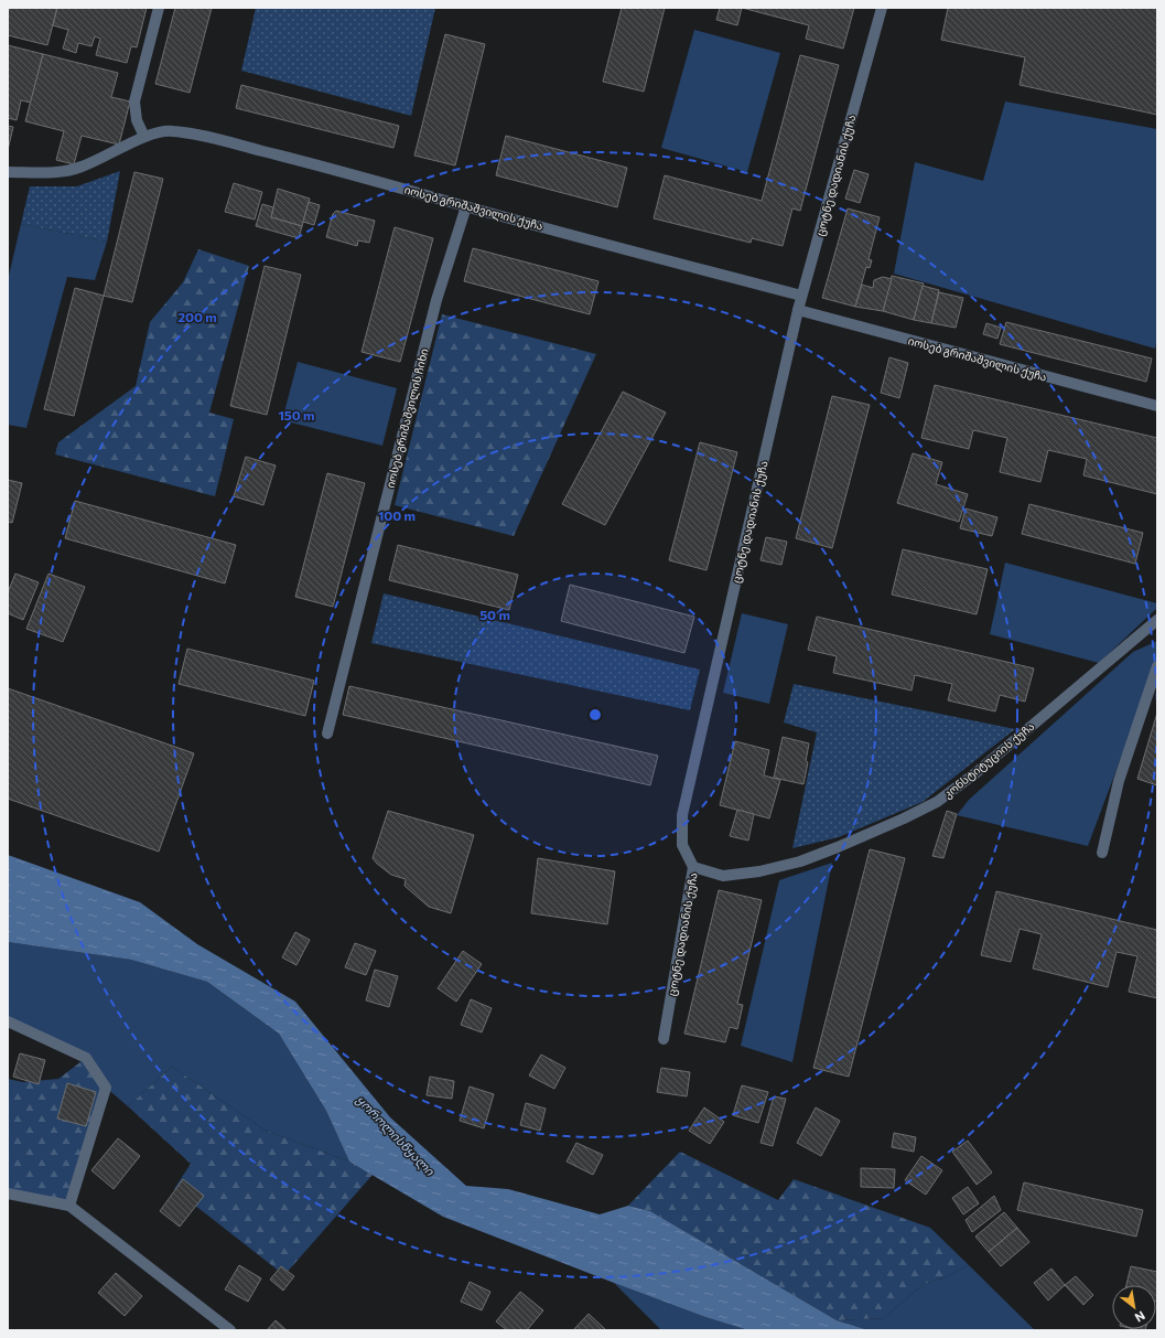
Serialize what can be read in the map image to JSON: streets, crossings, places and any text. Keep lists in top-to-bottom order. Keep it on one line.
{"streets":{"street":["ცოტნე დადიანის ქუჩა","იოსებ გრიშაშვილის ქუჩა","იოსებ გრიშაშვილის ჩიხი","კონსტიტუციის ქუჩა"]},"crossings":[["ცოტნე დადიანის ქუჩა","იოსებ გრიშაშვილის ქუჩა"],["ცოტნე დადიანის ქუჩა","კონსტიტუციის ქუჩა"],["იოსებ გრიშაშვილის ქუჩა","იოსებ გრიშაშვილის ჩიხი"]],"water":["ყოროლისწყალი"],"north":"bottom right","rings":["200 m","150 m","100 m","50 m"]}
